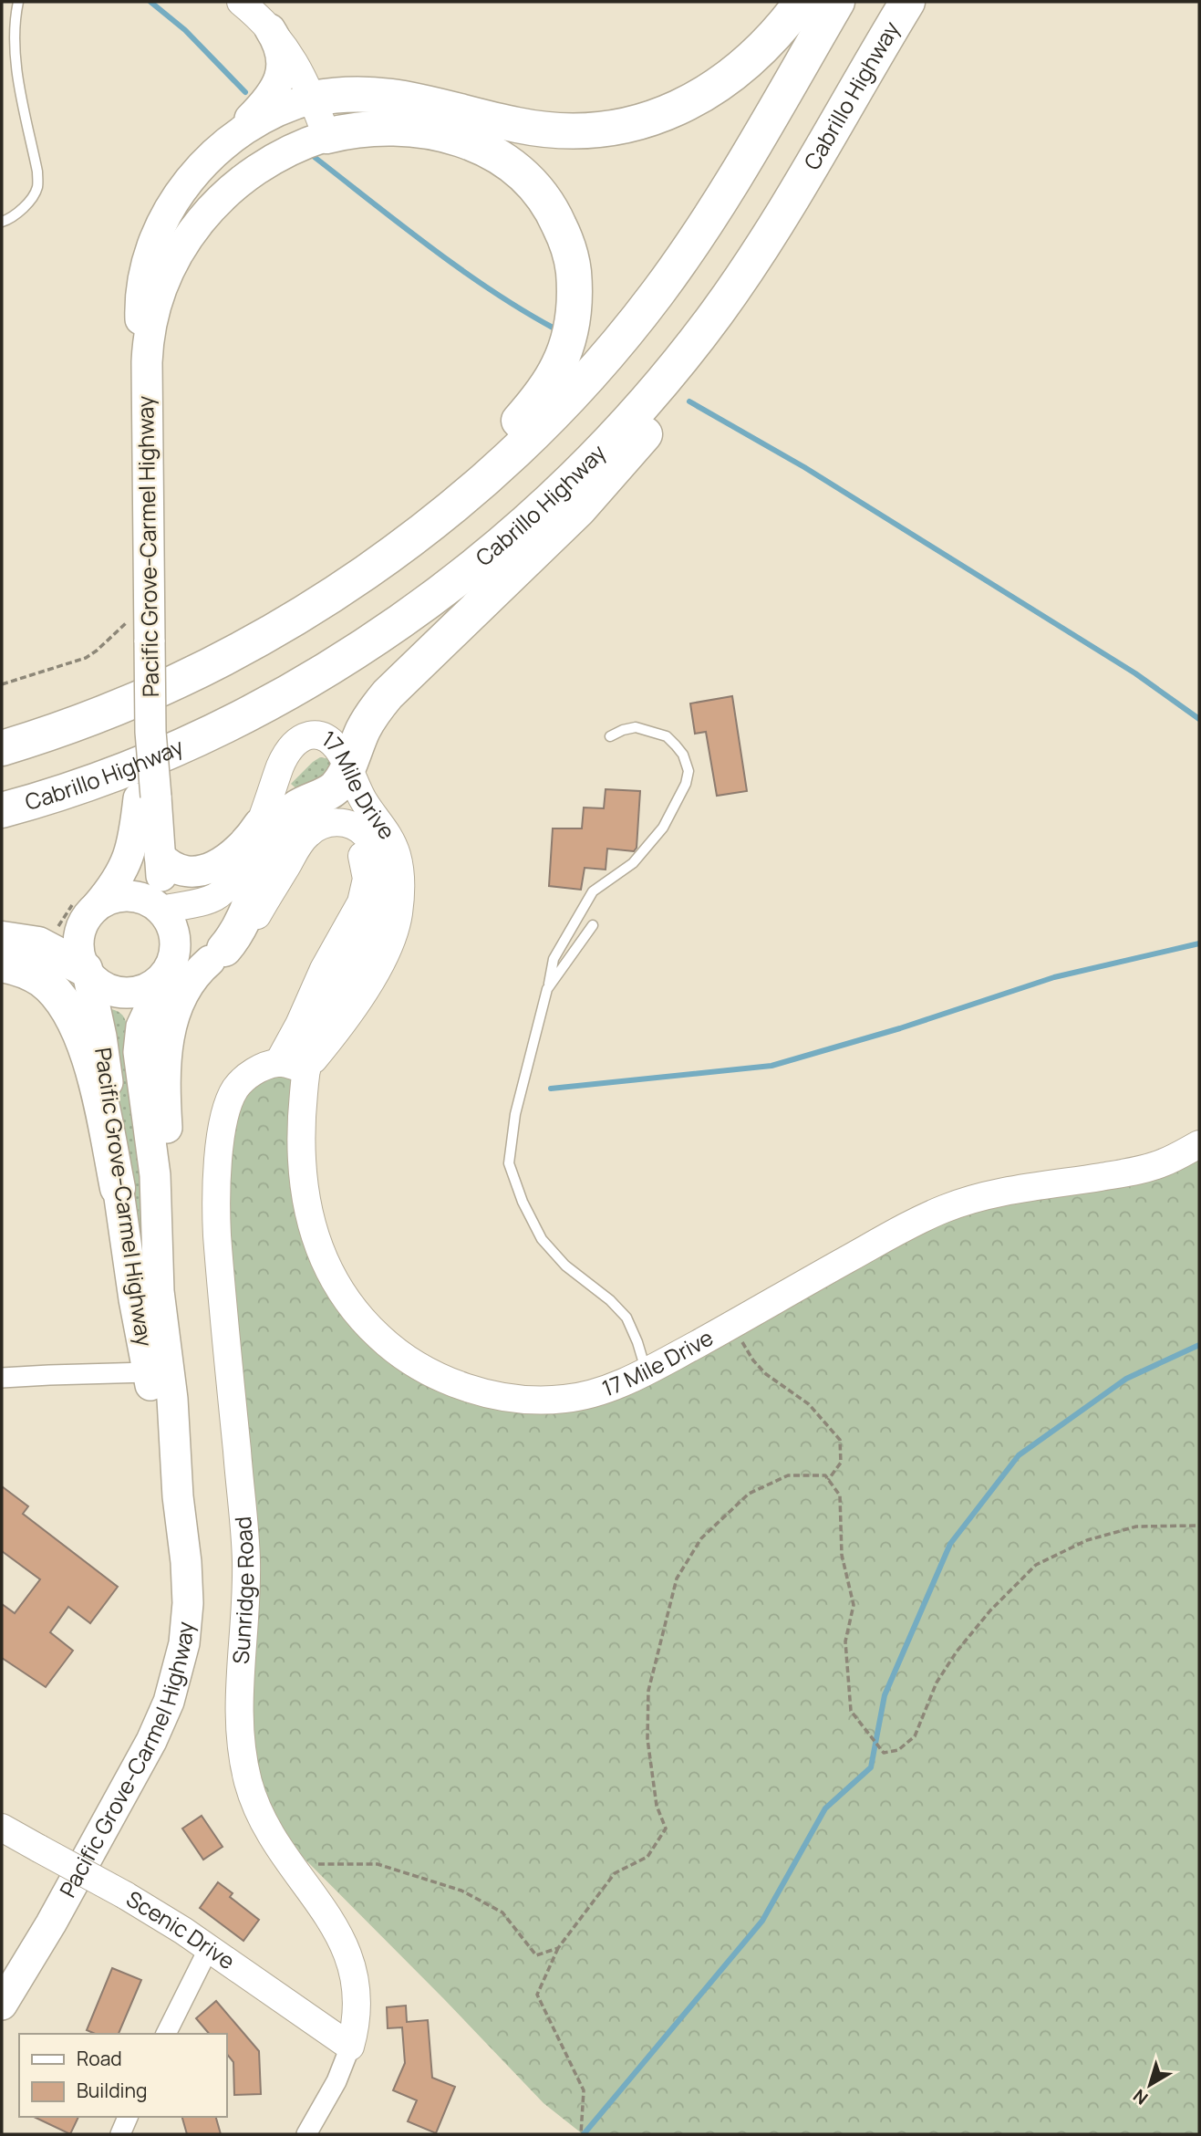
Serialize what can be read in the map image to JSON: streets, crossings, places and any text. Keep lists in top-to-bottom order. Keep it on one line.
{"streets":{"highway":["Cabrillo Highway"],"main road":["Pacific Grove-Carmel Highway","17 Mile Drive","Sunridge Road","Scenic Drive"]},"crossings":[["Pacific Grove-Carmel Highway","17 Mile Drive"],["Sunridge Road","Scenic Drive"]],"legend":["Road","Building"],"north":"bottom left"}
